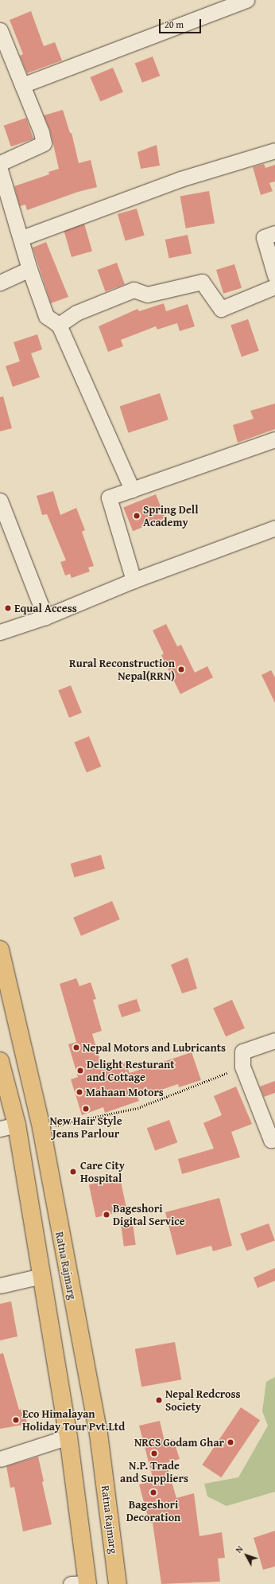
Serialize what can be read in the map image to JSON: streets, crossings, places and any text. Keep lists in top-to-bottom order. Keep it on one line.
{"streets":{"highway":["Ratna Rajmarg"]},"places":["Spring Dell Academy","Equal Access","Rural Reconstruction Nepal(RRN)","Nepal Motors and Lubricants","Delight Resturant and Cottage","Mahaan Motors","New Hair Style Jeans Parlour","Care City Hospital","Bageshori Digital Service","Nepal Redcross Society","Eco Himalayan Holiday Tour Pvt.Ltd","NRCS Godam Ghar","N.P. Trade and Suppliers","Bageshori Decoration"],"scale_bar":"20 m","north":"top left"}
